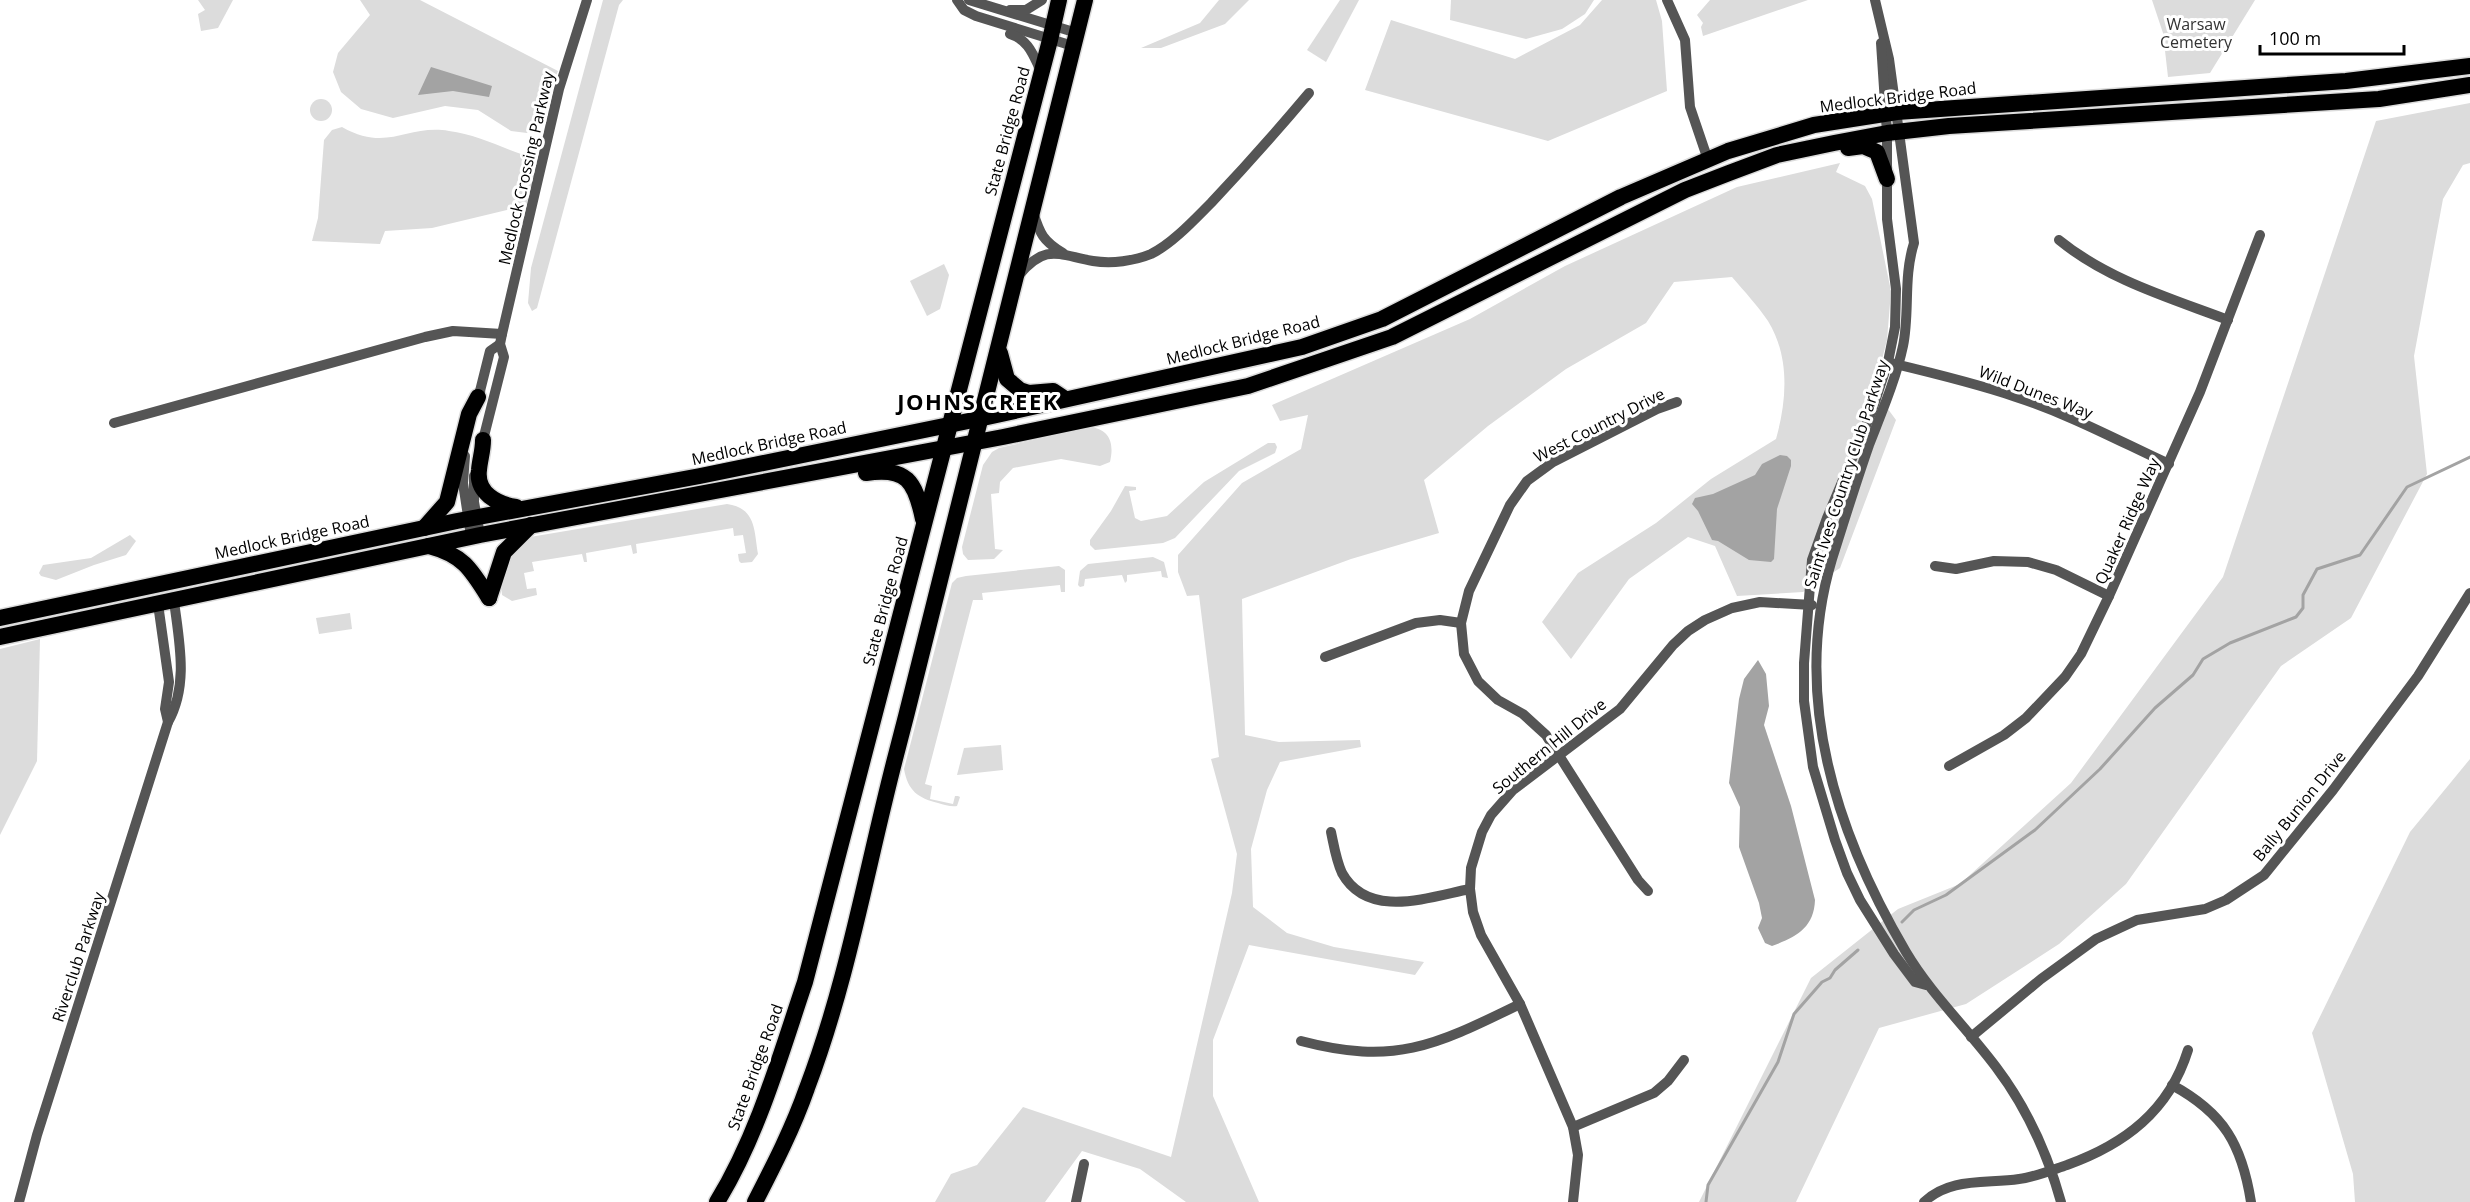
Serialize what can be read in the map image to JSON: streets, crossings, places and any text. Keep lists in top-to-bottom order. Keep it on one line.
{"streets":{"highway":["Medlock Bridge Road","State Bridge Road"],"street":["Medlock Crossing Parkway","Wild Dunes Way","West Country Drive","Saint Ives Country Club Parkway","Quaker Ridge Way","Southern Hill Drive","Bally Bunion Drive","Riverclub Parkway"]},"crossings":[["Medlock Bridge Road","State Bridge Road"],["Medlock Bridge Road","Medlock Crossing Parkway"],["Medlock Bridge Road","Saint Ives Country Club Parkway"],["Medlock Bridge Road","Riverclub Parkway"],["Wild Dunes Way","Saint Ives Country Club Parkway"],["Wild Dunes Way","Quaker Ridge Way"],["West Country Drive","Southern Hill Drive"],["Saint Ives Country Club Parkway","Southern Hill Drive"],["Saint Ives Country Club Parkway","Bally Bunion Drive"]],"districts":["JOHNS CREEK"],"parks":["Warsaw Cemetery"],"scale_bar":"100 m"}
